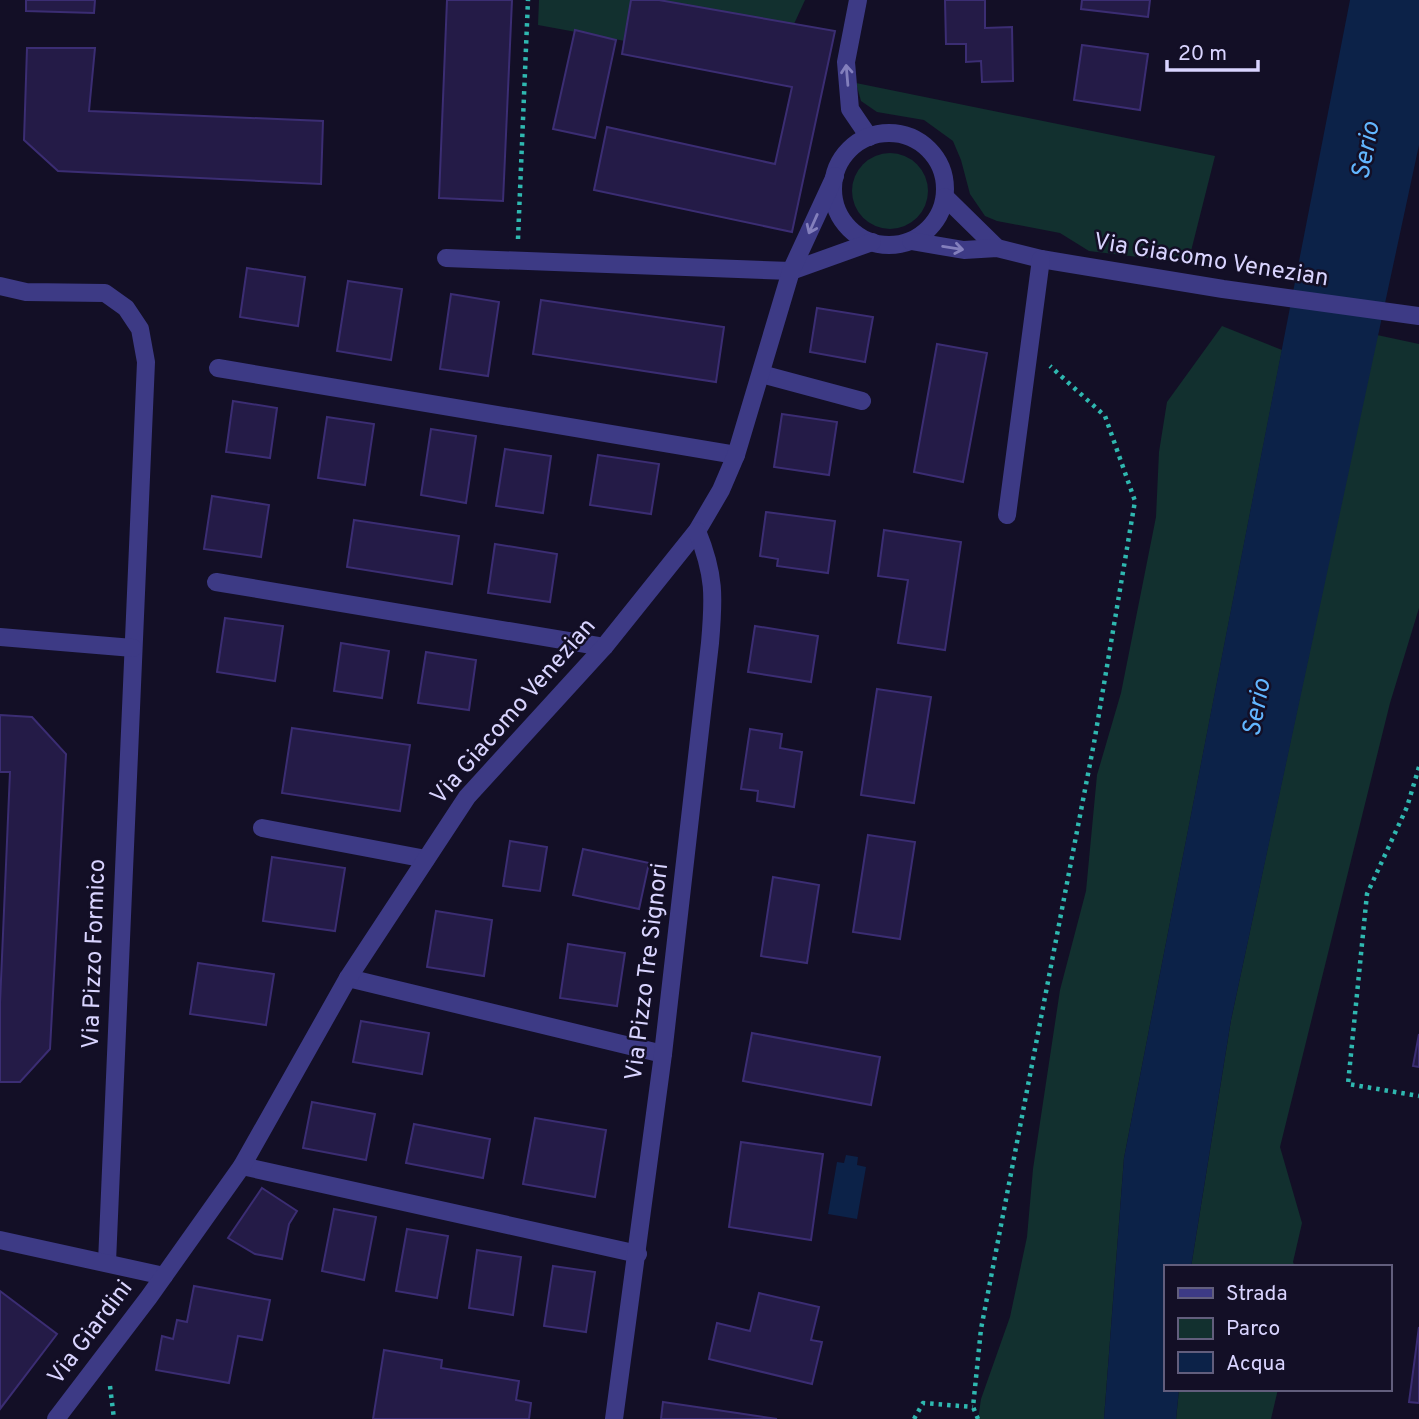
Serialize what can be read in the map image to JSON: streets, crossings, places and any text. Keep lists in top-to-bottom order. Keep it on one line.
{"streets":{"street":["Via Giacomo Venezian","Via Pizzo Formico","Via Pizzo Tre Signori","Via Giardini"]},"crossings":[["Via Giacomo Venezian","Via Pizzo Tre Signori"],["Via Giacomo Venezian","Via Giardini"]],"water":["Serio"],"legend":["Strada","Parco","Acqua"],"scale_bar":"20 m"}
